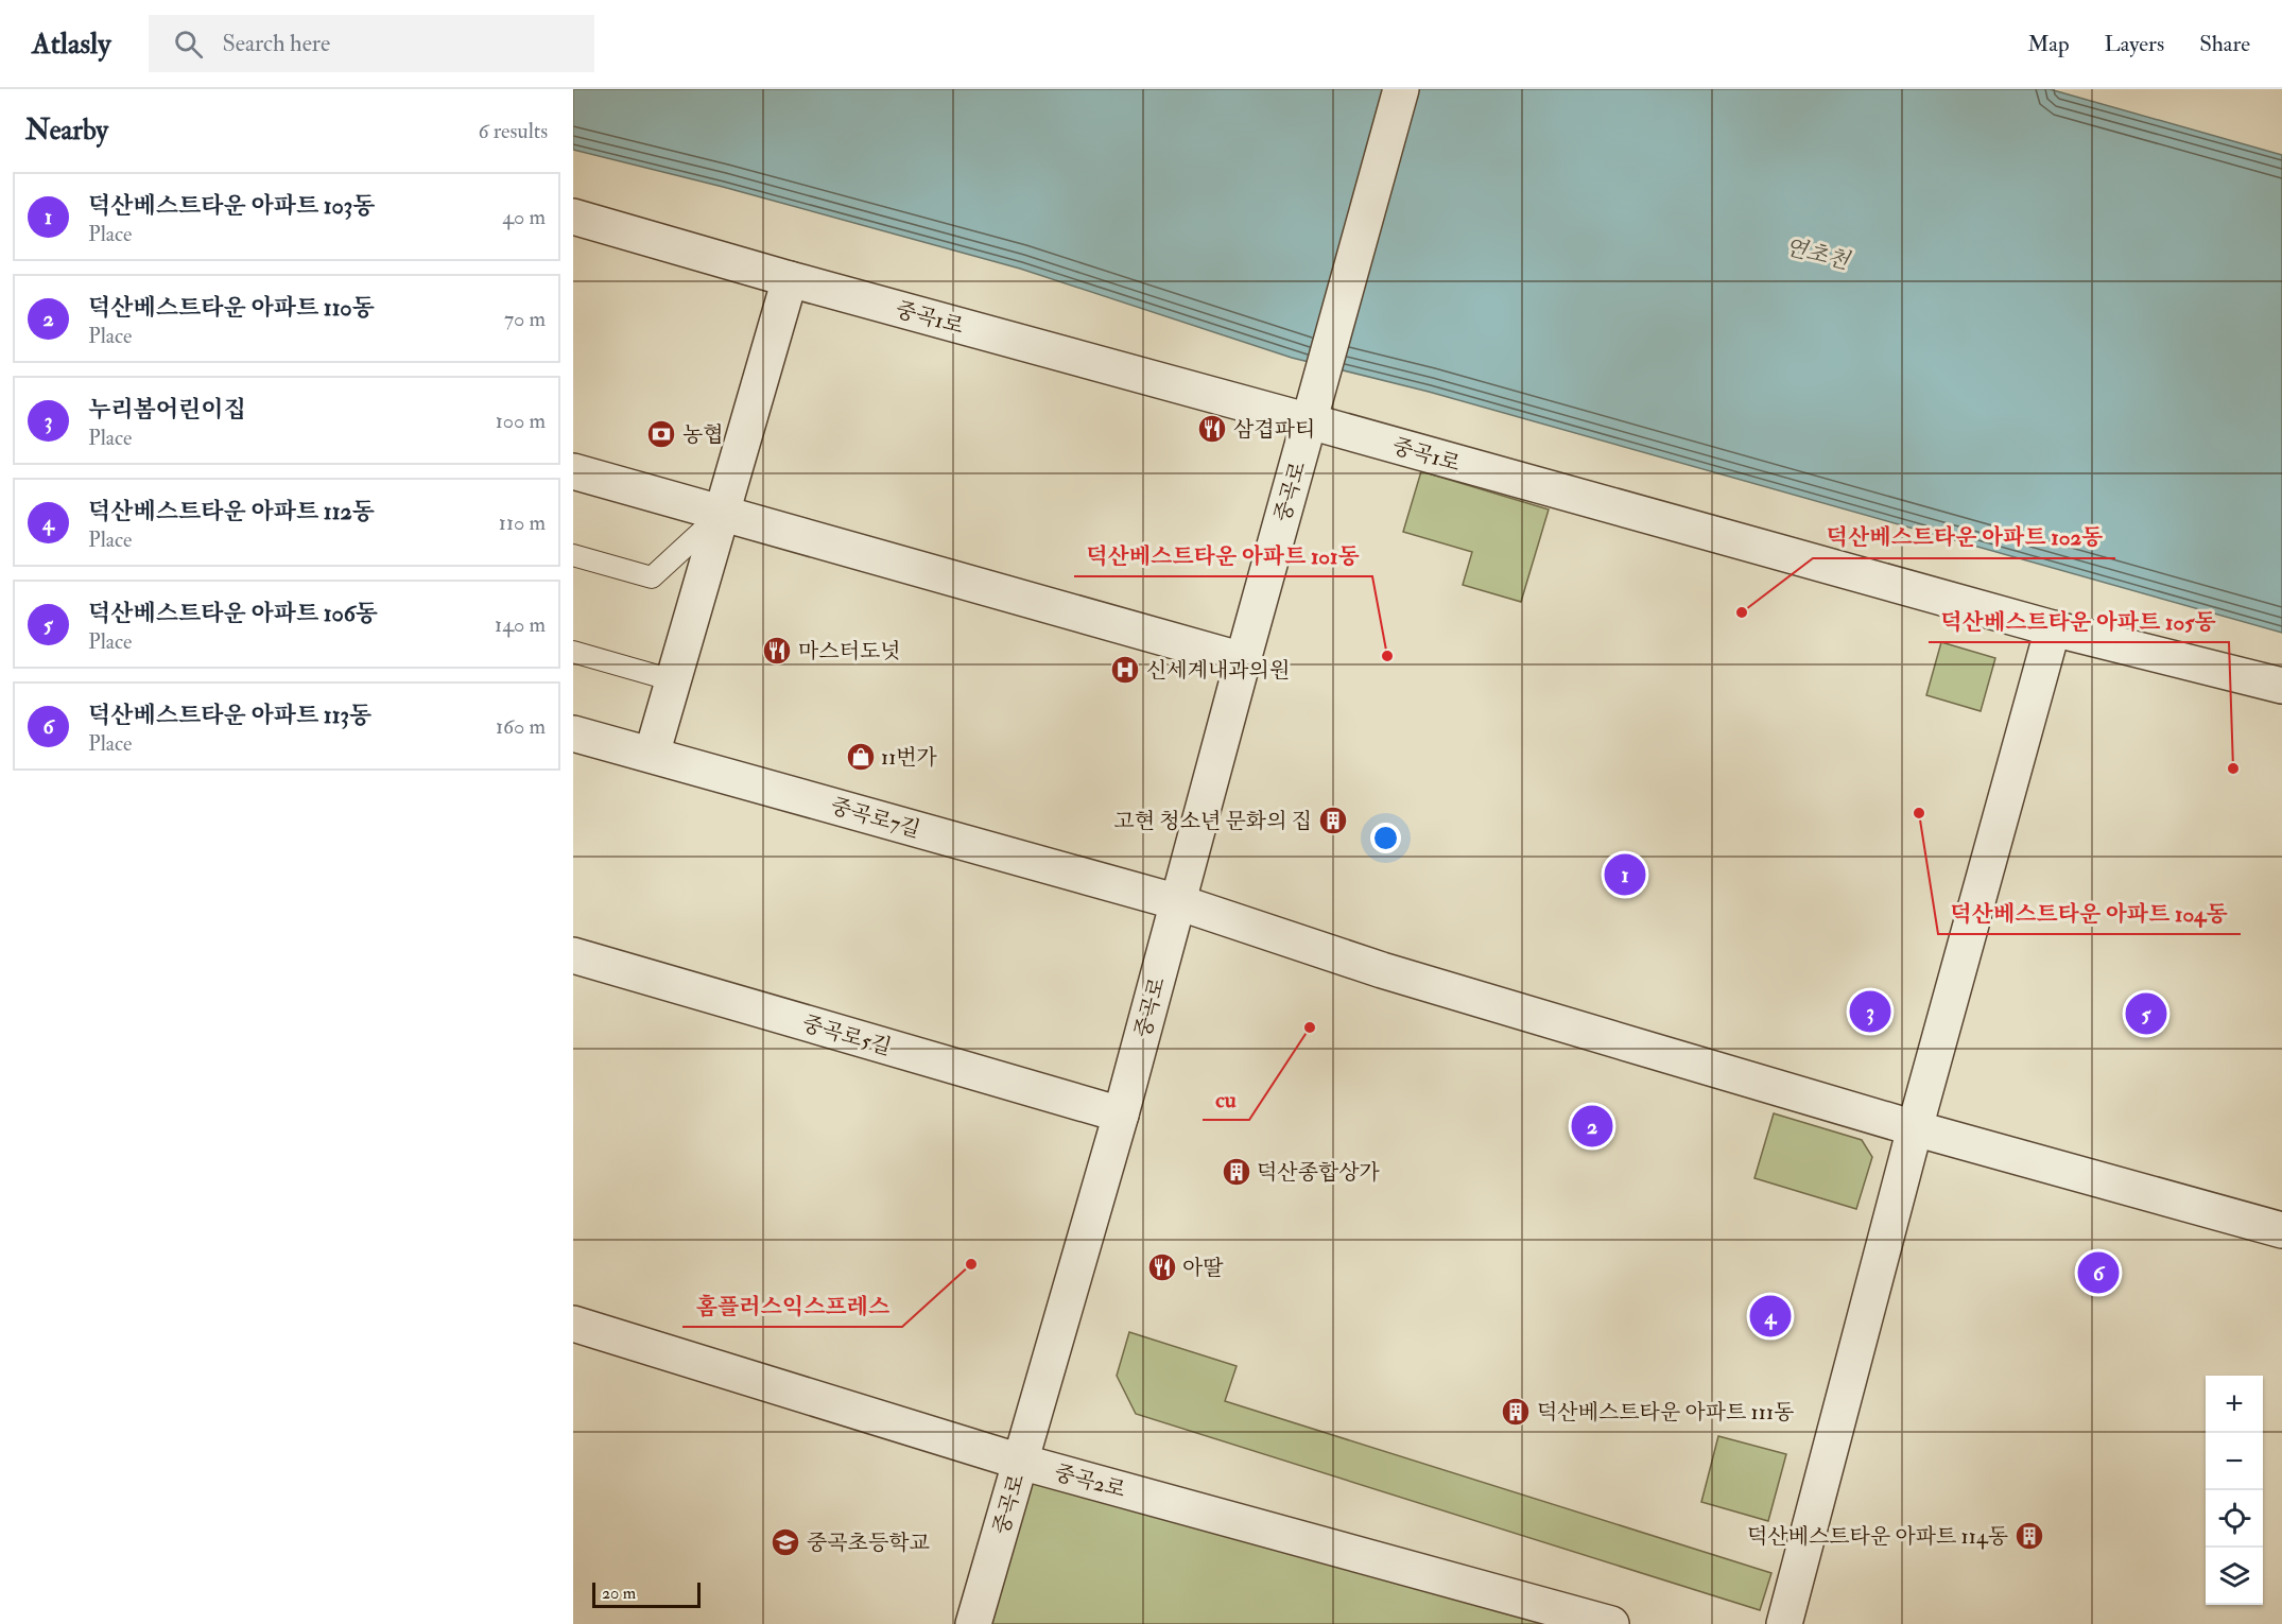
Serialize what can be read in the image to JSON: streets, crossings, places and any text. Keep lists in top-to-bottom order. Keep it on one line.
{"streets":{"street":["중곡1로","중곡로","중곡로7길","중곡로5길","중곡2로"]},"crossings":[["중곡1로","중곡로"],["중곡로","중곡로7길"],["중곡로","중곡로5길"],["중곡로","중곡2로"]],"water":["연초천"],"places":{"restaurant":["삼겹파티","마스터도넛","아딸"],"bank":["농협"],"other":["덕산베스트타운 아파트 102동","덕산베스트타운 아파트 101동","덕산베스트타운 아파트 105동","덕산베스트타운 아파트 104동","cu","홈플러스익스프레스"],"hospital":["신세계내과의원"],"shop":["11번가"],"building":["고현 청소년 문화의 집","덕산종합상가","덕산베스트타운 아파트 111동","덕산베스트타운 아파트 114동"],"school or university":["중곡초등학교"]},"scale_bar":"20 m","page":{"header":"Atlasly","search":"Search here","nav":["Map","Layers","Share"],"heading":["Nearby","6 results"],"list":[{"mark":"1","name":"덕산베스트타운 아파트 103동","note":"Place","value":"40 m"},{"mark":"2","name":"덕산베스트타운 아파트 110동","note":"Place","value":"70 m"},{"mark":"3","name":"누리봄어린이집","note":"Place","value":"100 m"},{"mark":"4","name":"덕산베스트타운 아파트 112동","note":"Place","value":"110 m"},{"mark":"5","name":"덕산베스트타운 아파트 106동","note":"Place","value":"140 m"},{"mark":"6","name":"덕산베스트타운 아파트 113동","note":"Place","value":"160 m"}],"pins":["1","3","5","2","6","4"],"map_buttons":["+","−"],"scale":"20 m"}}
